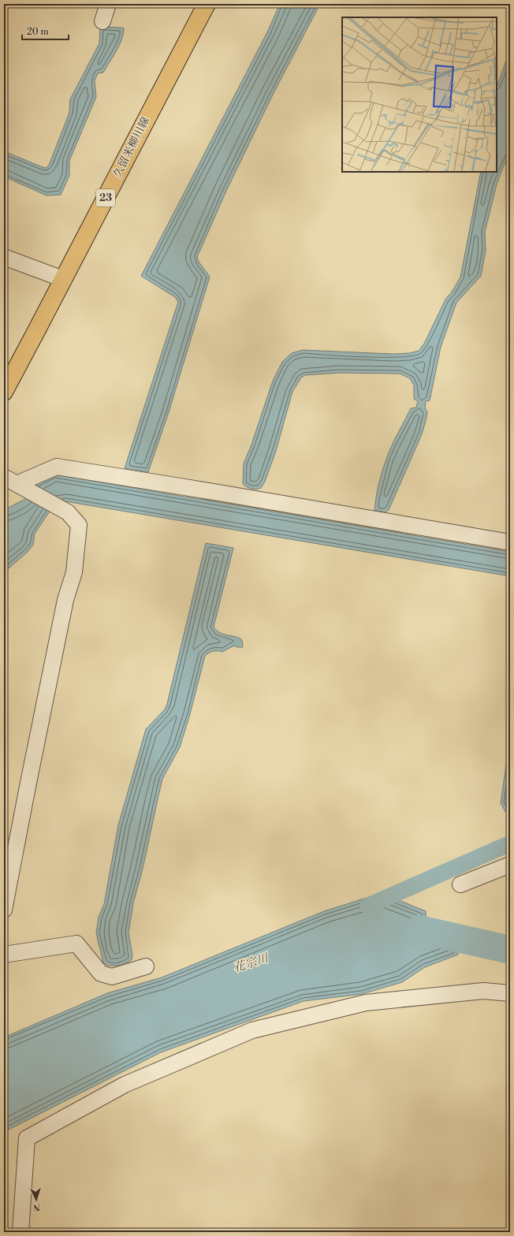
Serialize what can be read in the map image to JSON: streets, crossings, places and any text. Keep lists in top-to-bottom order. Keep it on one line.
{"streets":{"main road":["久留米柳川線","23"]},"water":["花宗川"],"scale_bar":"20 m","north":"bottom"}
